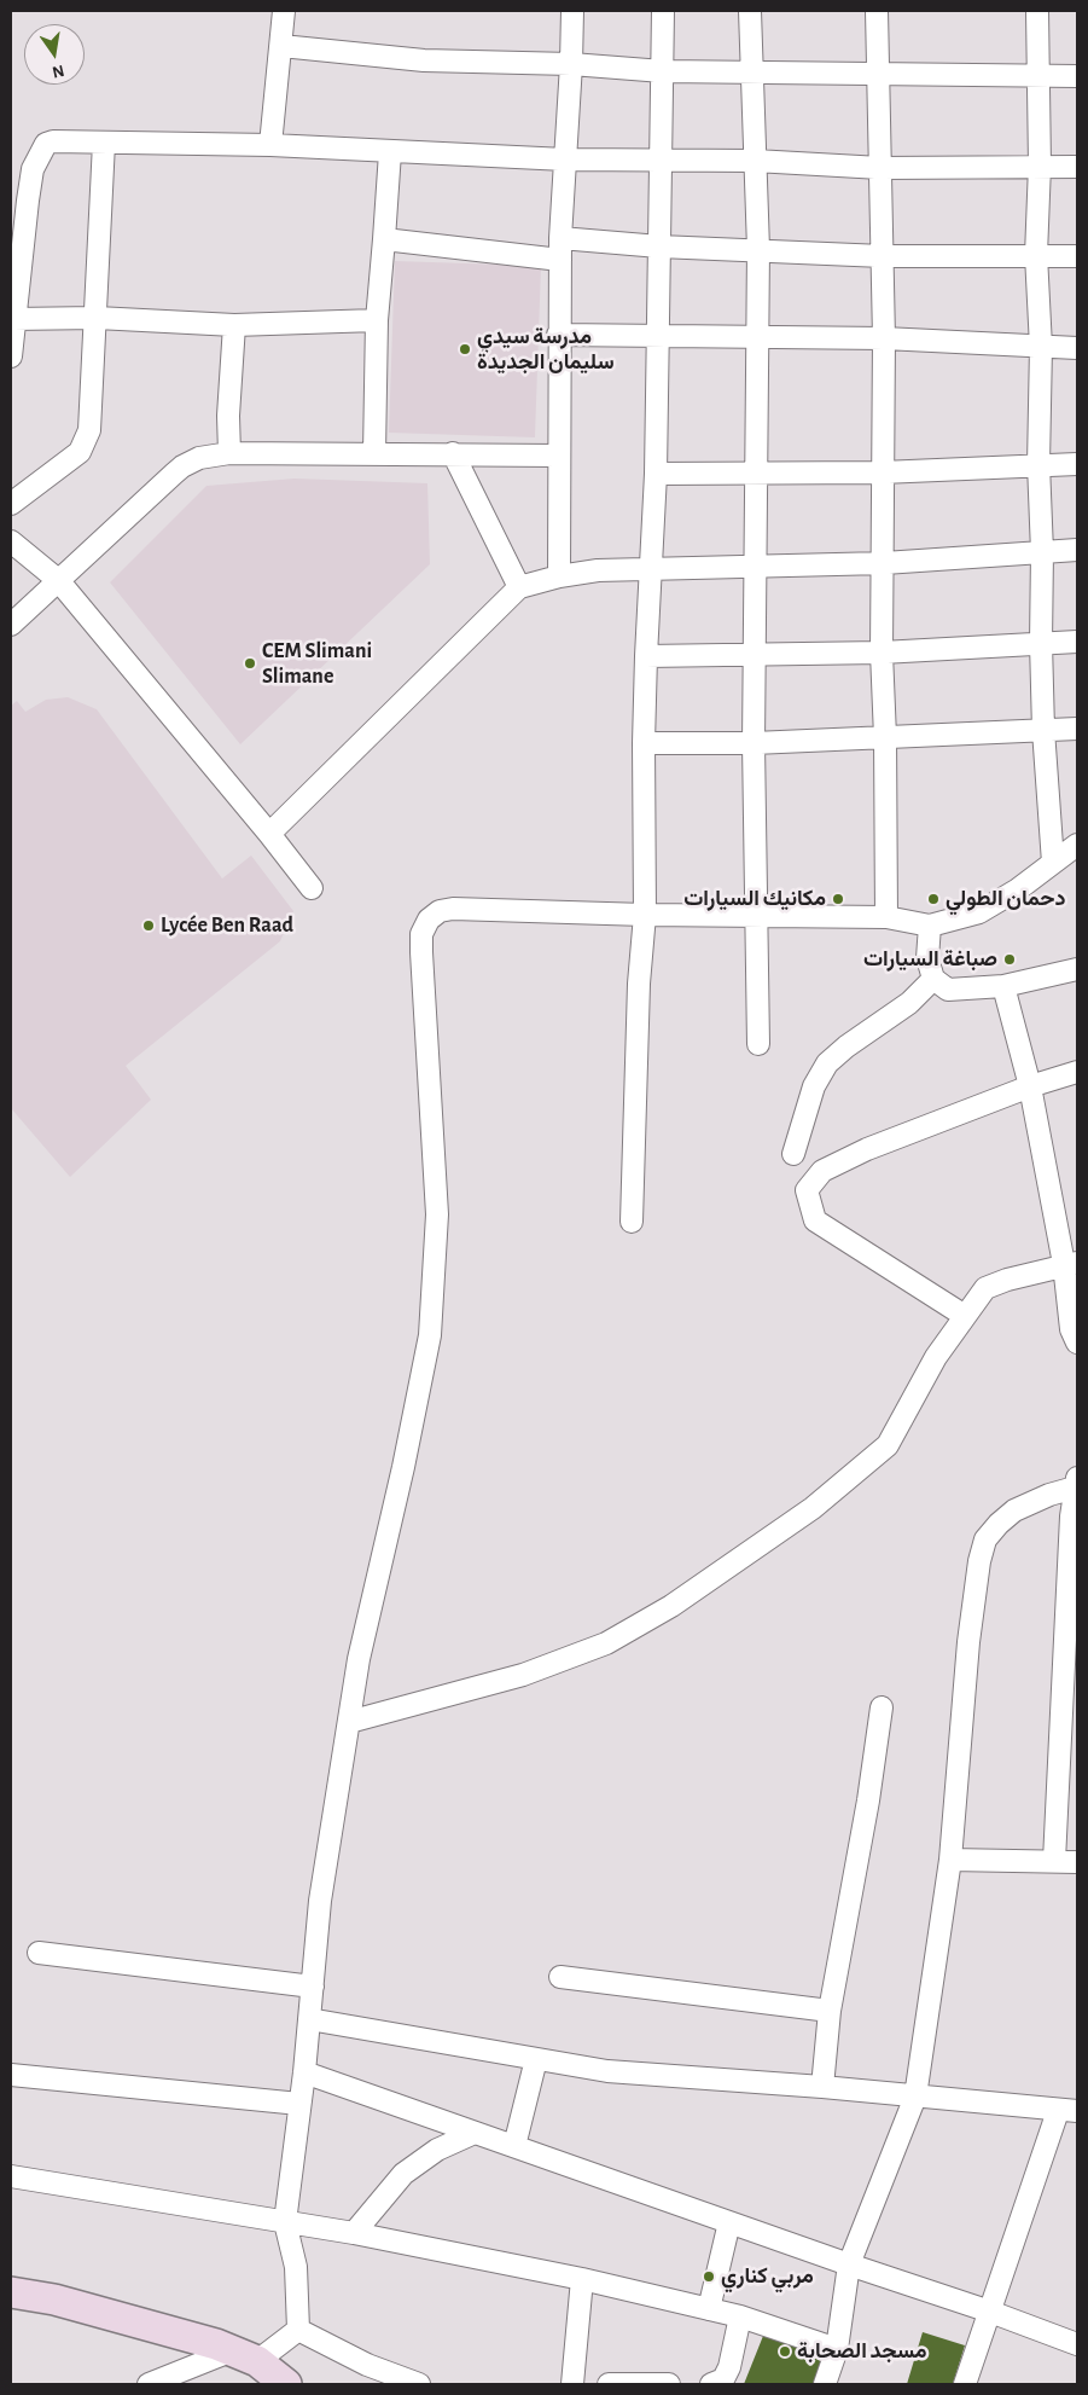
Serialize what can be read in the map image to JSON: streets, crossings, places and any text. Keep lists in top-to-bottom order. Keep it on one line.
{"places":["مدرسة سيدي سليمان الجديدة","CEM Slimani Slimane","مكانيك السيارات","دحمان الطولي","Lycée Ben Raad","صباغة السيارات","مربي كناري","مسجد الصحابة"],"north":"bottom"}
